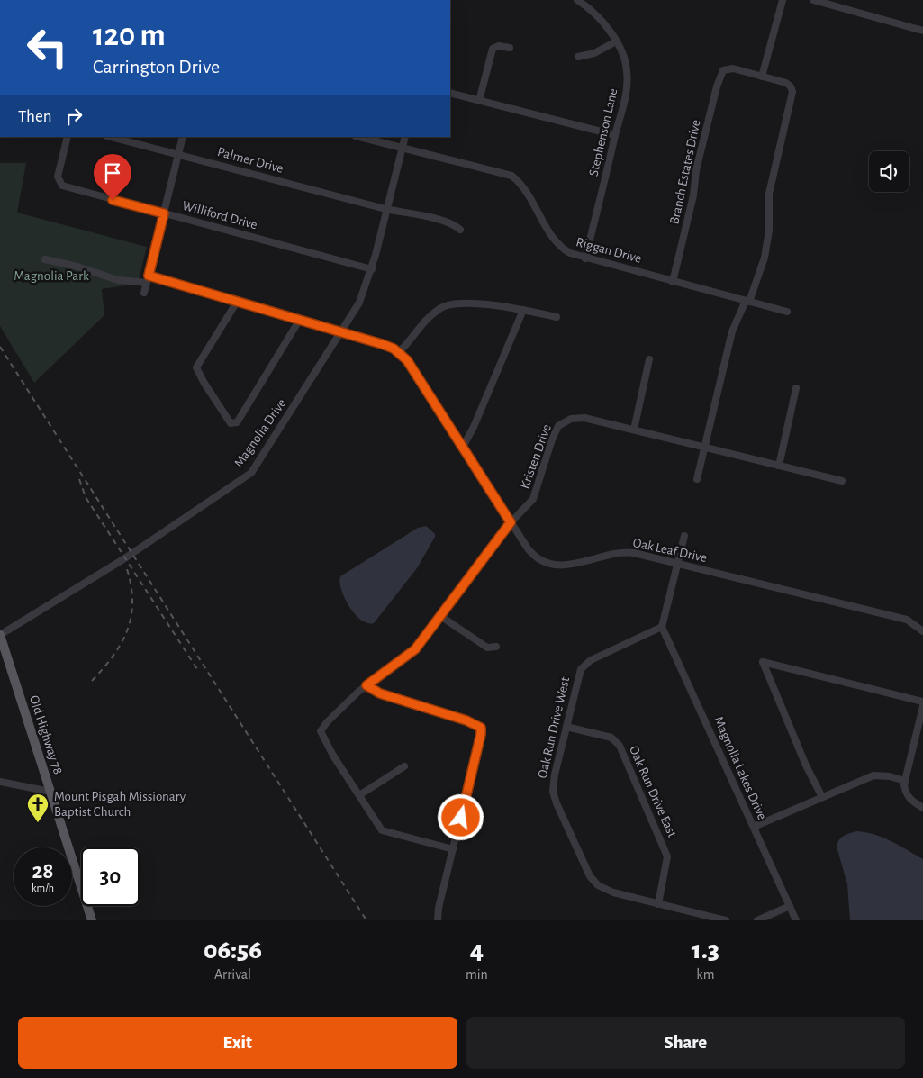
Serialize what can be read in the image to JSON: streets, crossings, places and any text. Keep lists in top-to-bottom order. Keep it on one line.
{"streets":{"main road":["Old Highway 78"],"street":["Stephenson Lane","Palmer Drive","Branch Estates Drive","Williford Drive","Riggan Drive","Magnolia Drive","Kristen Drive","Oak Leaf Drive","Oak Run Drive West","Magnolia Lakes Drive","Oak Run Drive East"]},"crossings":[["Stephenson Lane","Riggan Drive"],["Palmer Drive","Magnolia Drive"],["Branch Estates Drive","Riggan Drive"],["Williford Drive","Magnolia Drive"],["Riggan Drive","Magnolia Drive"],["Magnolia Drive","Oak Leaf Drive"],["Magnolia Drive","Old Highway 78"],["Kristen Drive","Oak Leaf Drive"],["Oak Run Drive West","Magnolia Lakes Drive"],["Oak Run Drive West","Oak Run Drive East"]],"parks":["Magnolia Park"],"places":{"church":["Mount Pisgah Missionary Baptist Church"]},"page":{"turn":["120 m","Carrington Drive"],"then":"Then","speed":"28 km/h","limit":"30","eta":["06:56","Arrival","4","min","1.3","km"],"buttons":["Exit","Share"]}}
